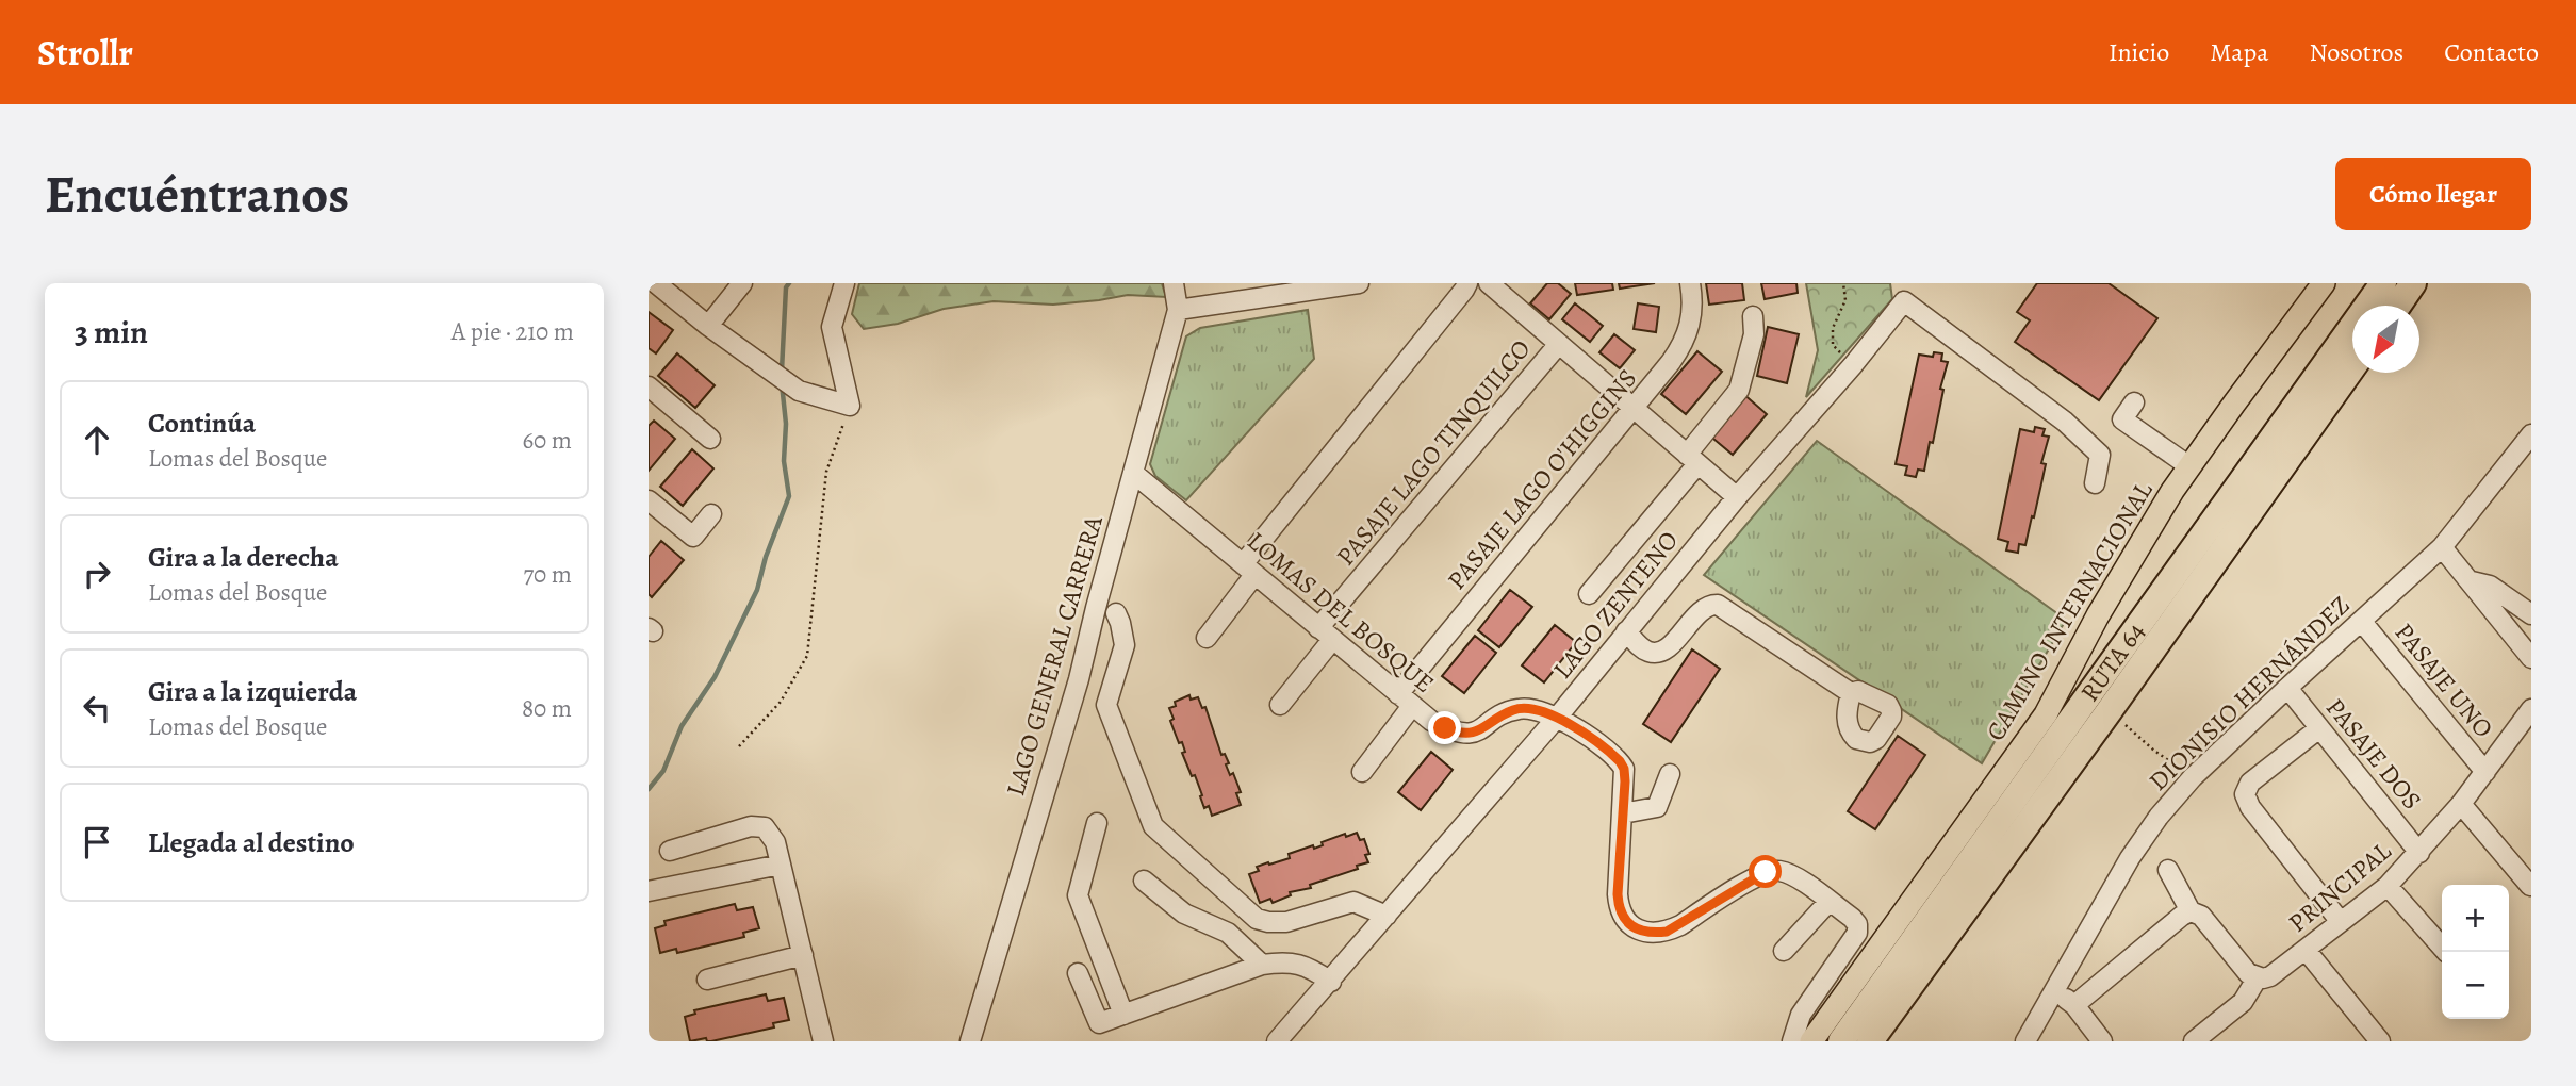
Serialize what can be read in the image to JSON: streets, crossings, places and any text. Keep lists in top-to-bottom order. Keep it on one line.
{"streets":{"highway":["RUTA 64"],"main road":["CAMINO INTERNACIONAL"],"street":["PASAJE LAGO TINQUILCO","PASAJE LAGO O'HIGGINS","LAGO ZENTENO","LOMAS DEL BOSQUE","LAGO GENERAL CARRERA","PASAJE UNO","DIONISIO HERNÁNDEZ","PASAJE DOS","PRINCIPAL"]},"crossings":[["PASAJE LAGO TINQUILCO","LOMAS DEL BOSQUE"],["PASAJE LAGO O'HIGGINS","LOMAS DEL BOSQUE"],["LAGO ZENTENO","LOMAS DEL BOSQUE"],["LOMAS DEL BOSQUE","LAGO GENERAL CARRERA"],["PASAJE UNO","DIONISIO HERNÁNDEZ"],["PASAJE UNO","PRINCIPAL"],["DIONISIO HERNÁNDEZ","PASAJE DOS"],["PASAJE DOS","PRINCIPAL"]],"north":"bottom left","page":{"header":"Strollr","nav":["Inicio","Mapa","Nosotros","Contacto"],"buttons":"Cómo llegar","title":"Encuéntranos","heading":["3 min","A pie · 210 m"],"list":[["Continúa","Lomas del Bosque","60 m"],["Gira a la derecha","Lomas del Bosque","70 m"],["Gira a la izquierda","Lomas del Bosque","80 m"],"Llegada al destino"],"map_buttons":["+","−"]}}
